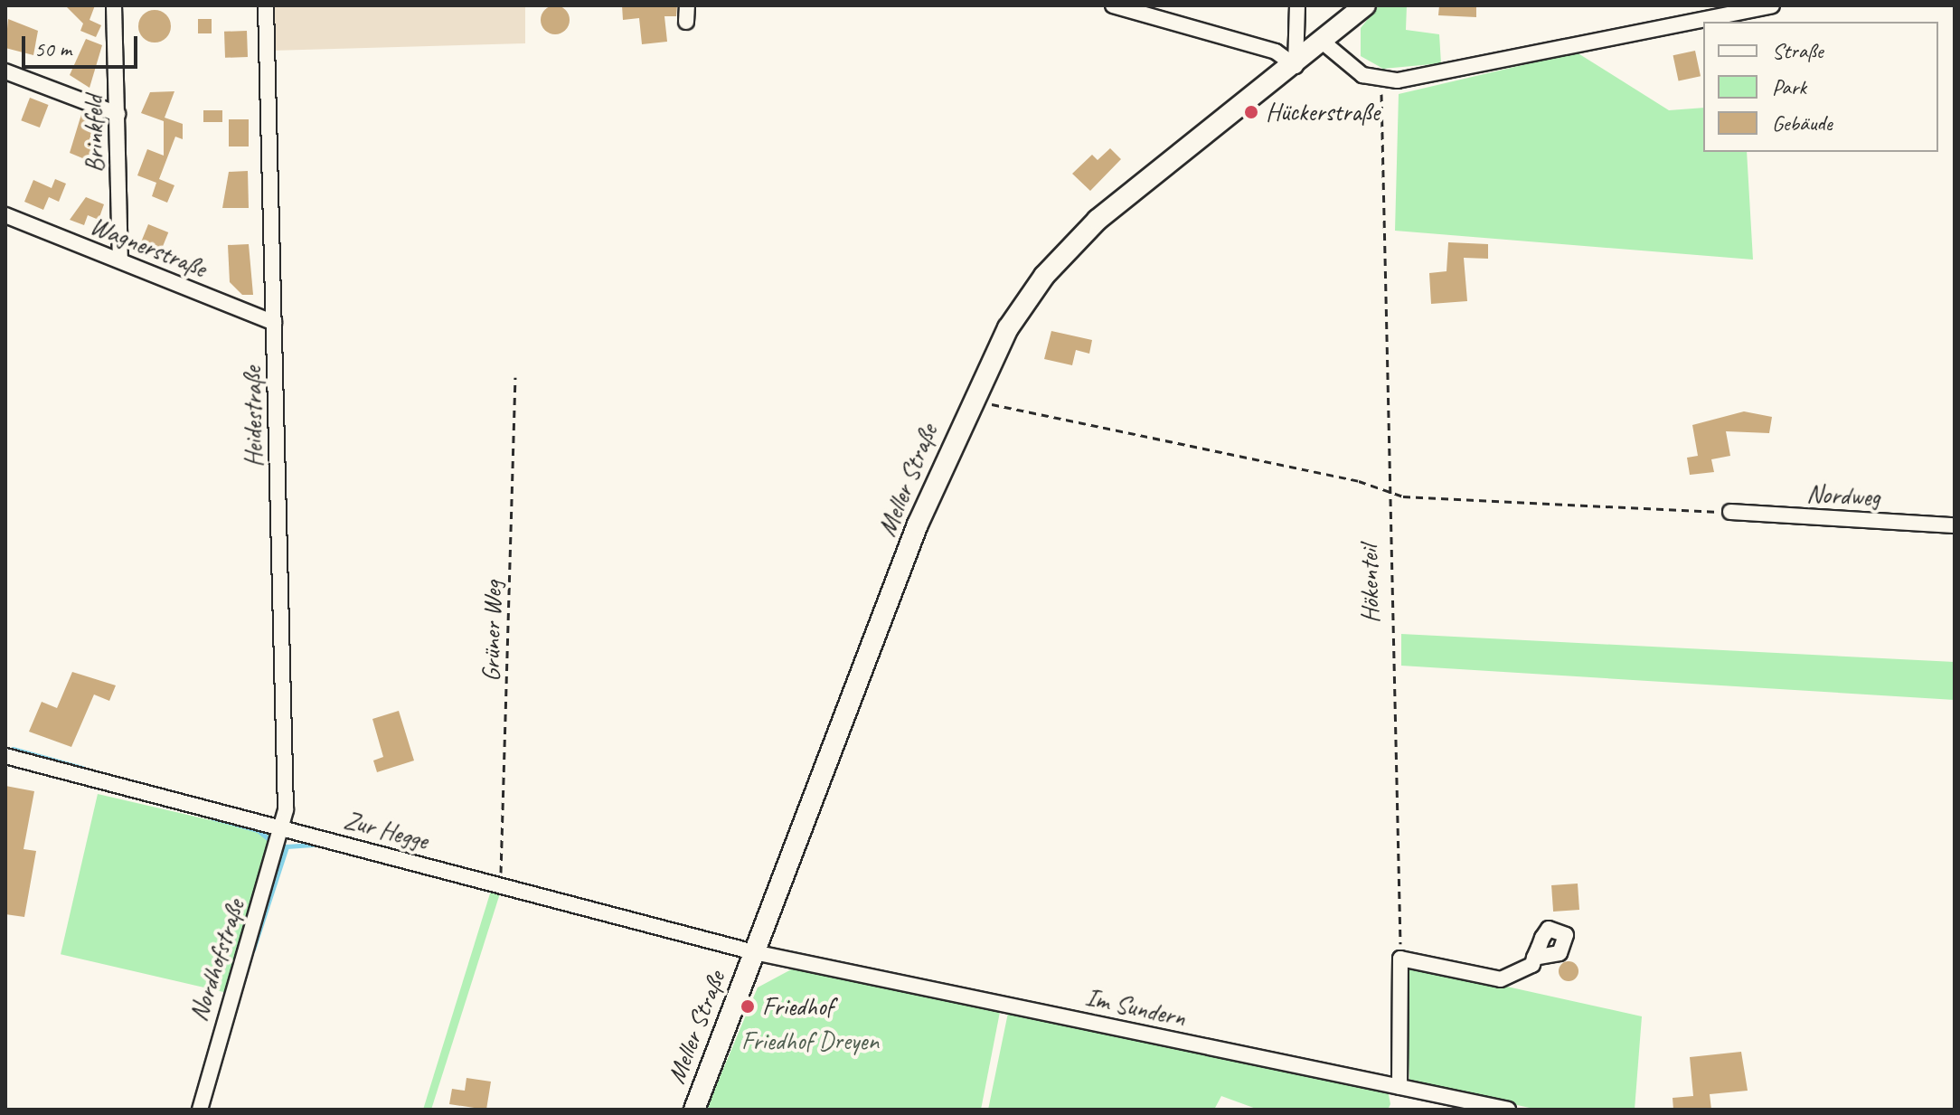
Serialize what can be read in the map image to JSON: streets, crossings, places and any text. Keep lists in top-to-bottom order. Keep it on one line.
{"streets":{"main road":["Meller Straße"],"street":["Brinkfeld","Wagnerstraße","Heidestraße","Nordweg","Zur Hegge","Nordhofstraße","Im Sundern"],"path":["Hökenteil","Grüner Weg"]},"crossings":[["Brinkfeld","Wagnerstraße"],["Wagnerstraße","Heidestraße"],["Heidestraße","Zur Hegge"],["Heidestraße","Nordhofstraße"],["Meller Straße","Zur Hegge"],["Meller Straße","Im Sundern"],["Grüner Weg","Zur Hegge"],["Zur Hegge","Nordhofstraße"],["Zur Hegge","Im Sundern"]],"parks":["Friedhof Dreyen"],"places":["Hückerstraße","Friedhof"],"legend":["Straße","Park","Gebäude"],"scale_bar":"50 m"}
